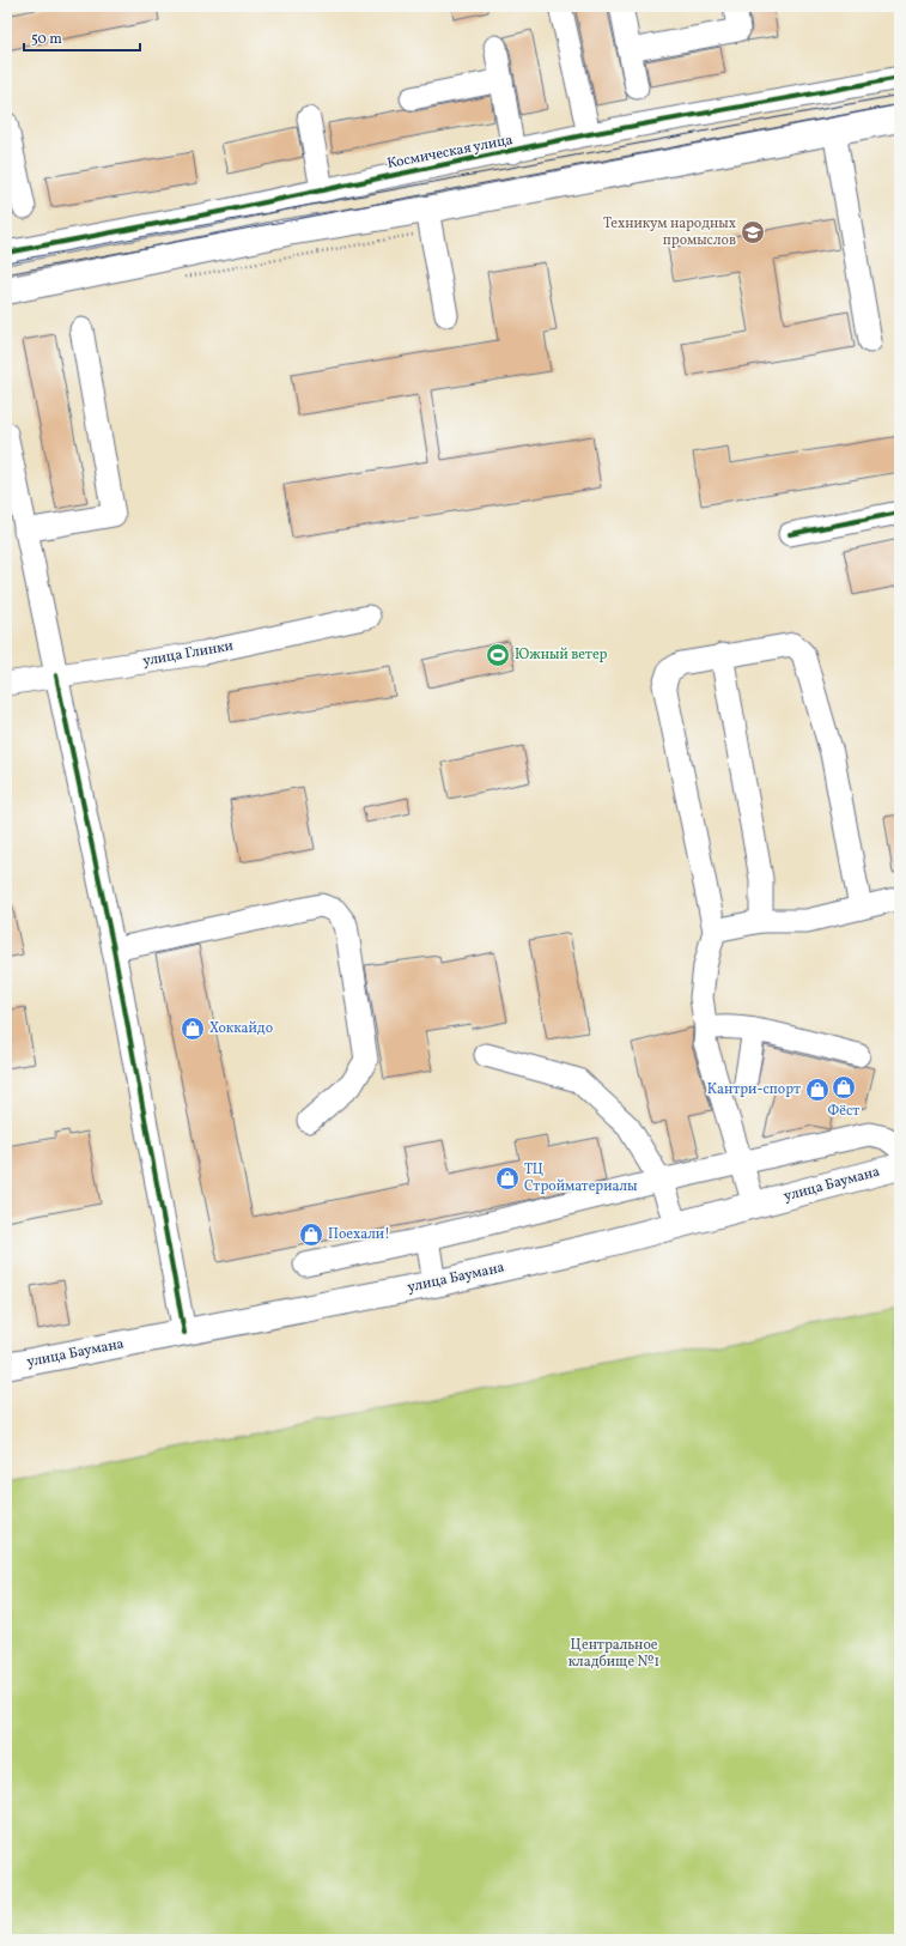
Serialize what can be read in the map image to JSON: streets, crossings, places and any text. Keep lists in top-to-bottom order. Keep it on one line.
{"streets":{"main road":["улица Баумана"],"street":["Космическая улица","улица Глинки"]},"parks":["Центральное кладбище №1"],"places":{"school or university":["Техникум народных промыслов"],"sports":["Южный ветер"],"shop":["Хоккайдо","Фёст","Кантри-спорт","ТЦ Стройматериалы","Поехали!"]},"scale_bar":"50 m"}
